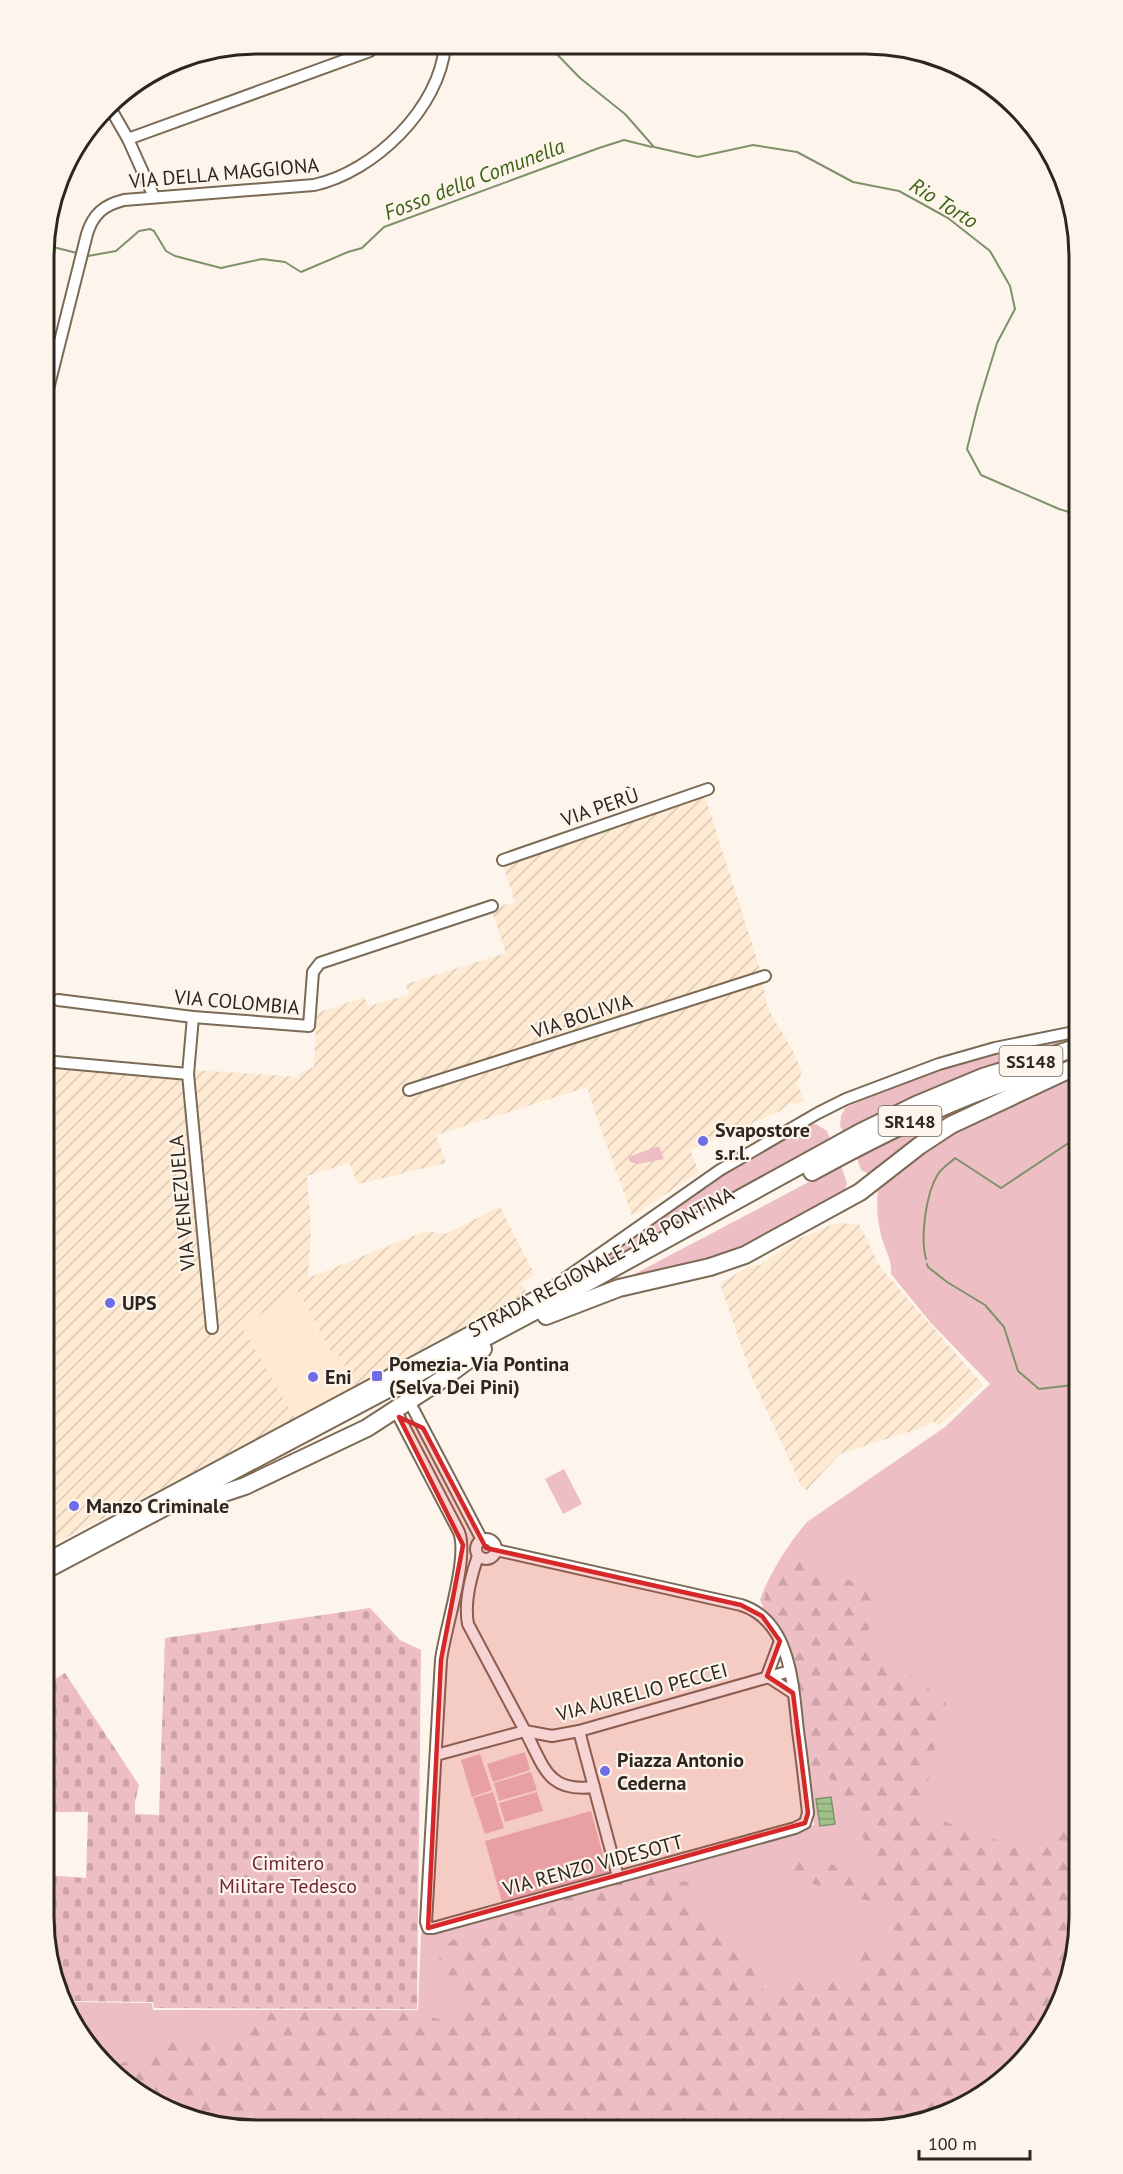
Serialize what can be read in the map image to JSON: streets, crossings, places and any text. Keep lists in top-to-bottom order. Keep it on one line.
{"streets":{"highway":["SS148","SR148","STRADA REGIONALE 148 PONTINA"],"street":["VIA DELLA MAGGIONA","VIA PERÙ","VIA COLOMBIA","VIA BOLIVIA","VIA VENEZUELA","VIA AURELIO PECCEI","VIA RENZO VIDESOTT"]},"crossings":[["VIA COLOMBIA","VIA VENEZUELA"],["SS148","STRADA REGIONALE 148 PONTINA"],["VIA AURELIO PECCEI","VIA RENZO VIDESOTT"]],"water":["Fosso della Comunella","Rio Torto"],"parks":["Cimitero Militare Tedesco"],"places":{"other":["Svapostore s.r.l.","UPS","Eni","Manzo Criminale","Piazza Antonio Cederna"],"transit":["Pomezia- Via Pontina (Selva Dei Pini)"]},"scale_bar":"100 m"}
